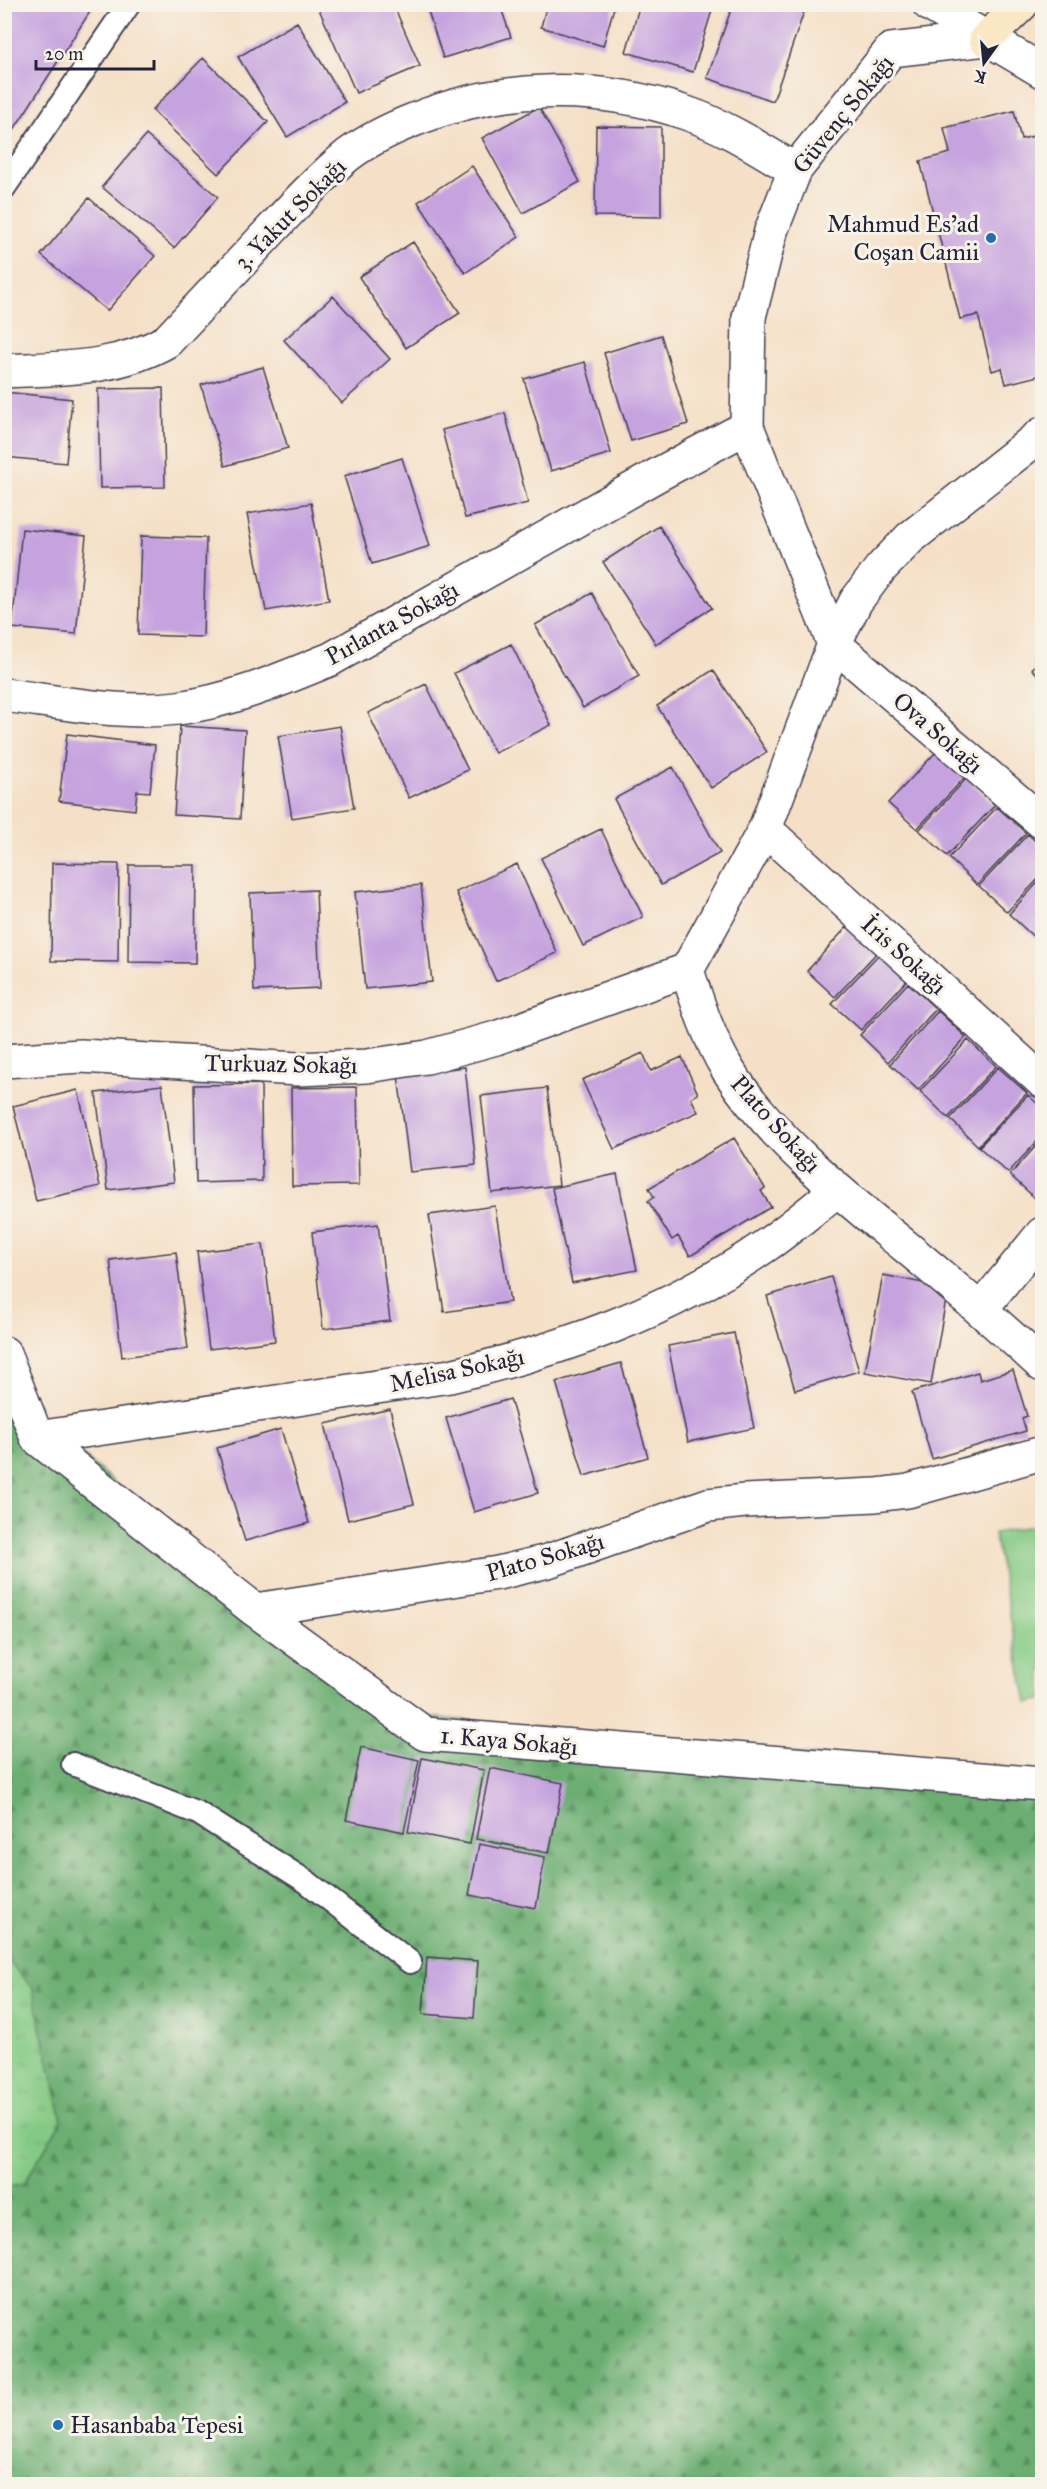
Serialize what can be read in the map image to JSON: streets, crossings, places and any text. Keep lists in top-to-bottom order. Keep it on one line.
{"streets":{"street":["Güvenç Sokağı","3. Yakut Sokağı","Pırlanta Sokağı","Ova Sokağı","İris Sokağı","Turkuaz Sokağı","Plato Sokağı","Melisa Sokağı","1. Kaya Sokağı"]},"crossings":[["Güvenç Sokağı","3. Yakut Sokağı"],["Güvenç Sokağı","Pırlanta Sokağı"],["Güvenç Sokağı","Ova Sokağı"],["Turkuaz Sokağı","Plato Sokağı"],["Plato Sokağı","Melisa Sokağı"],["Plato Sokağı","1. Kaya Sokağı"],["Melisa Sokağı","1. Kaya Sokağı"]],"places":["Mahmud Es'ad Coşan Camii","Hasanbaba Tepesi"],"scale_bar":"20 m","north":"bottom"}
